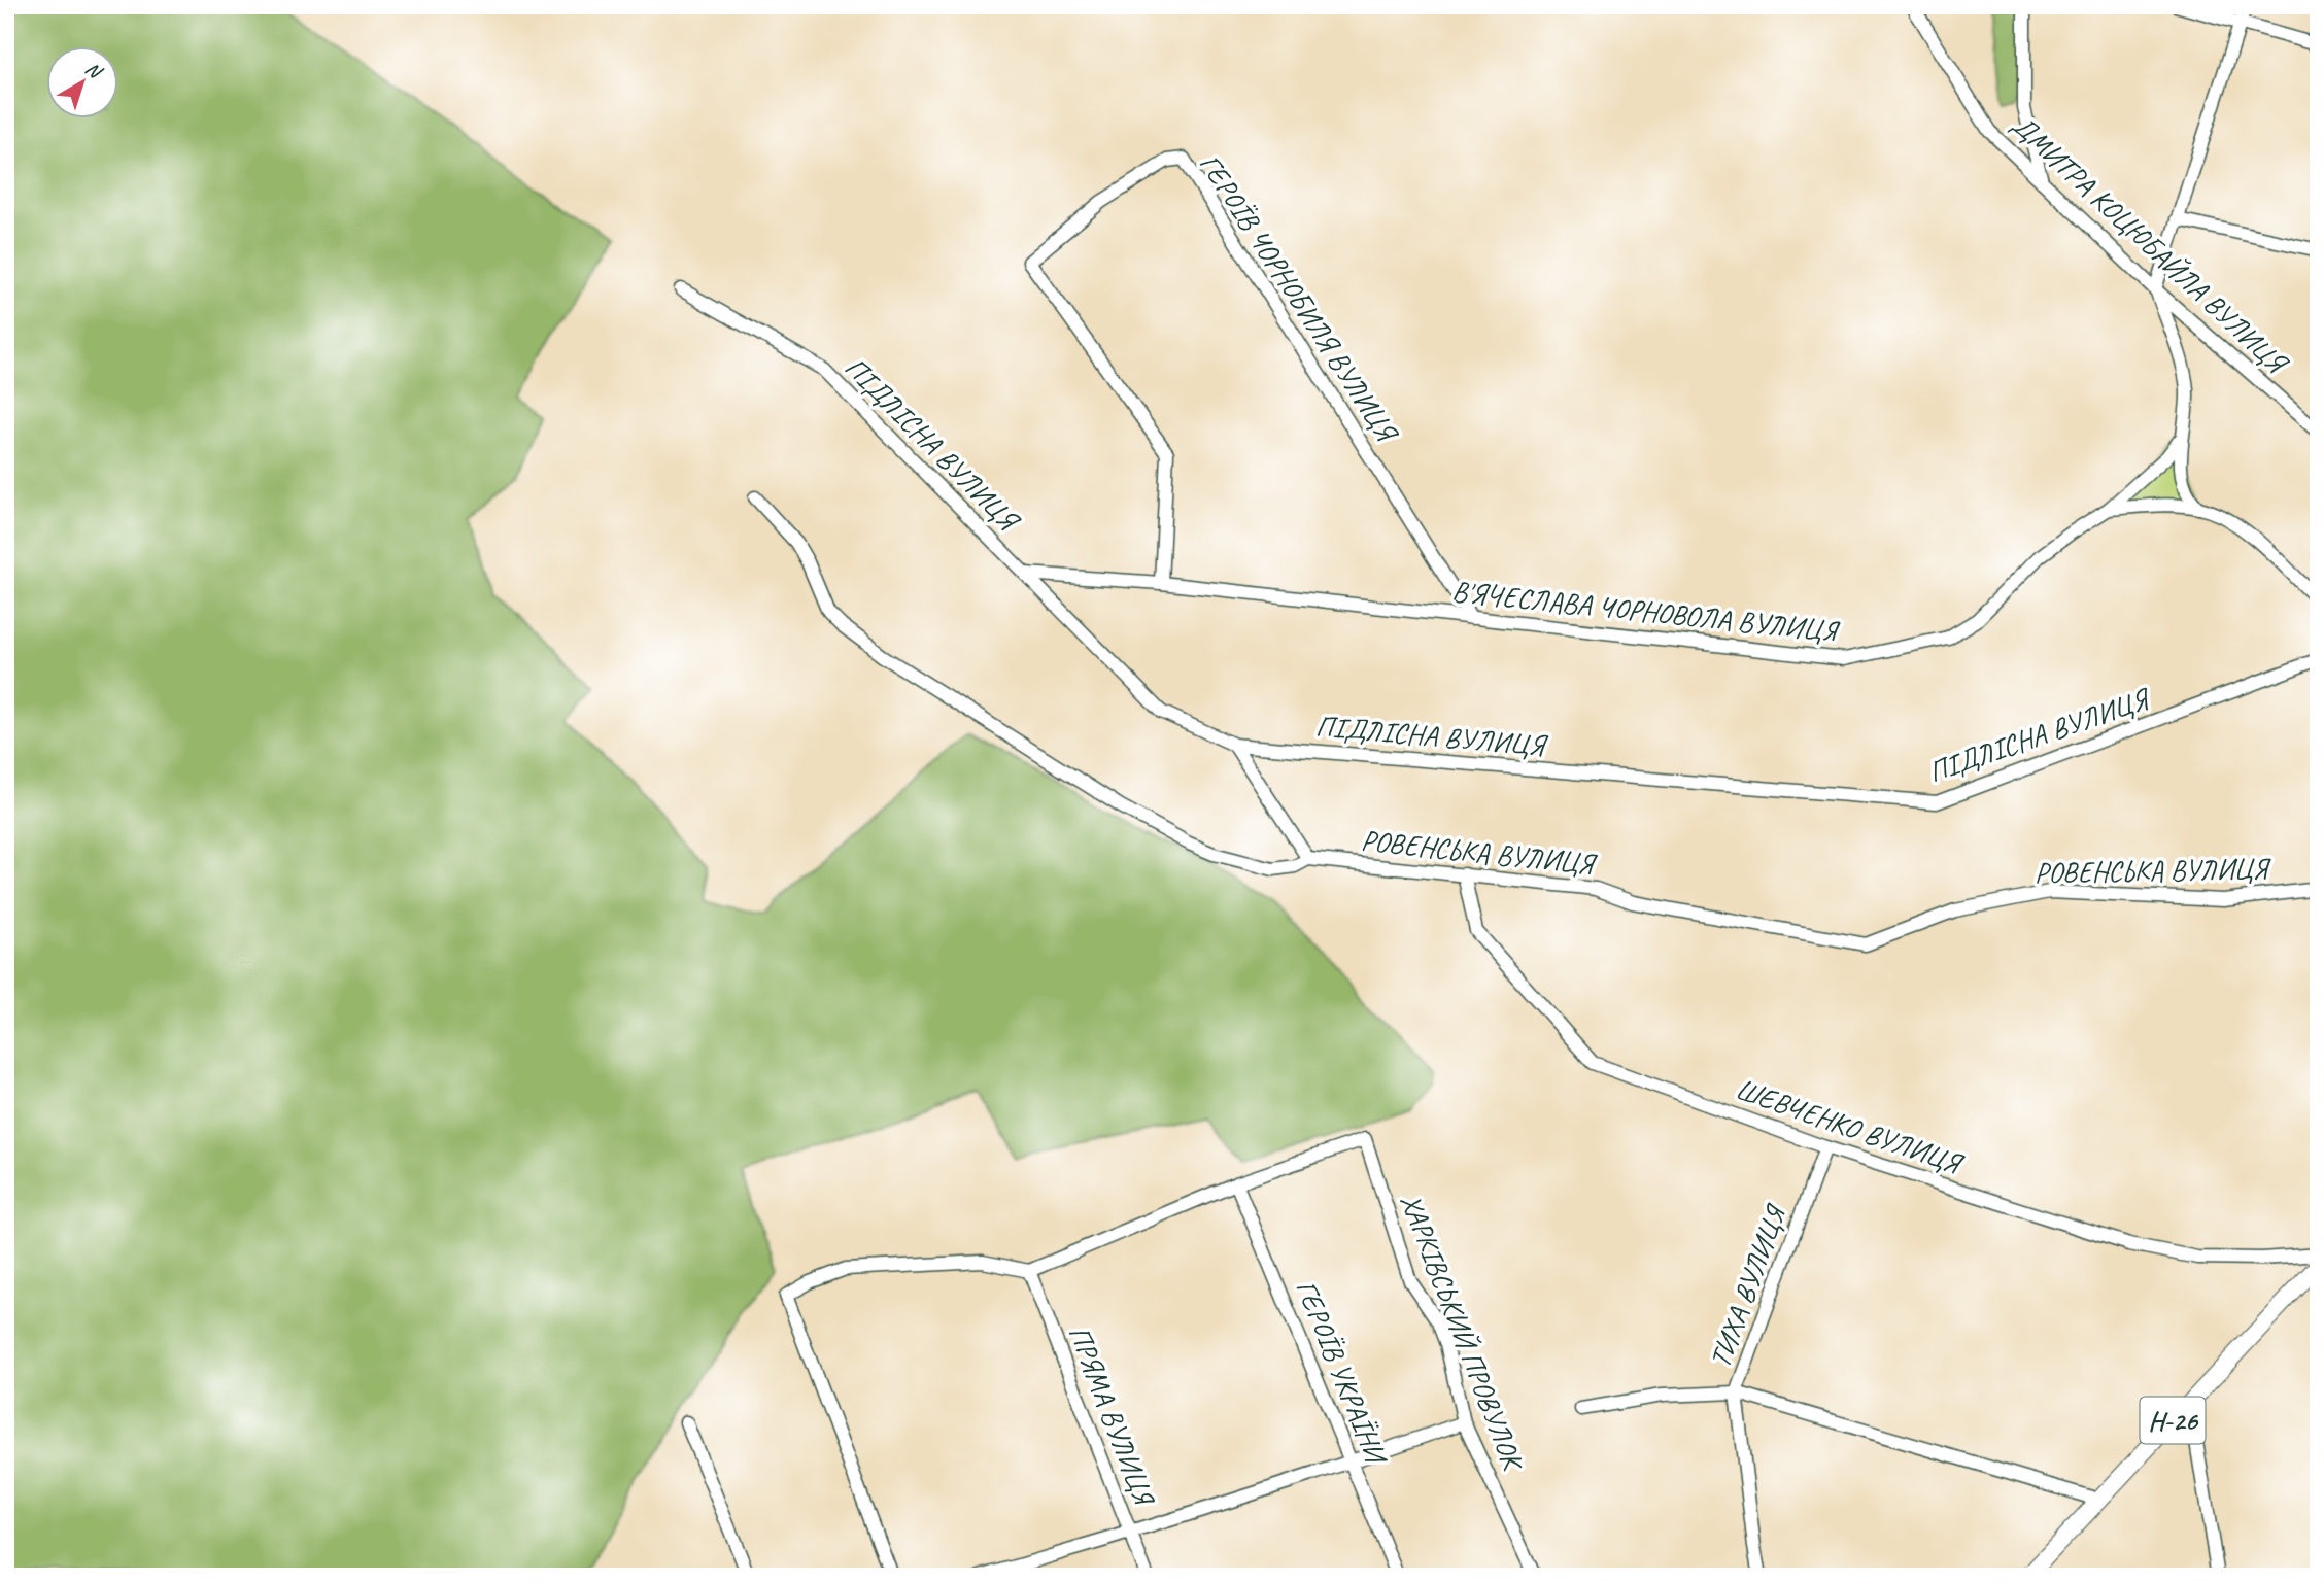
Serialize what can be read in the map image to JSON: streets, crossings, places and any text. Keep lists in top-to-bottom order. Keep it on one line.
{"streets":{"main road":["Н-26"],"street":["ДМИТРА КОЦЮБАЙЛА ВУЛИЦЯ","ГЕРОЇВ ЧОРНОБИЛЯ ВУЛИЦЯ","ПІДЛІСНА ВУЛИЦЯ","В'ЯЧЕСЛАВА ЧОРНОВОЛА ВУЛИЦЯ","РОВЕНСЬКА ВУЛИЦЯ","ШЕВЧЕНКО ВУЛИЦЯ","ТИХА ВУЛИЦЯ","ХАРКІВСЬКИЙ ПРОВУЛОК","ГЕРОЇВ УКРАЇНИ","ПРЯМА ВУЛИЦЯ"]},"crossings":[["ГЕРОЇВ ЧОРНОБИЛЯ ВУЛИЦЯ","В'ЯЧЕСЛАВА ЧОРНОВОЛА ВУЛИЦЯ"],["ПІДЛІСНА ВУЛИЦЯ","В'ЯЧЕСЛАВА ЧОРНОВОЛА ВУЛИЦЯ"],["РОВЕНСЬКА ВУЛИЦЯ","ШЕВЧЕНКО ВУЛИЦЯ"],["ШЕВЧЕНКО ВУЛИЦЯ","ТИХА ВУЛИЦЯ"],["ХАРКІВСЬКИЙ ПРОВУЛОК","ГЕРОЇВ УКРАЇНИ"]],"north":"top right"}
